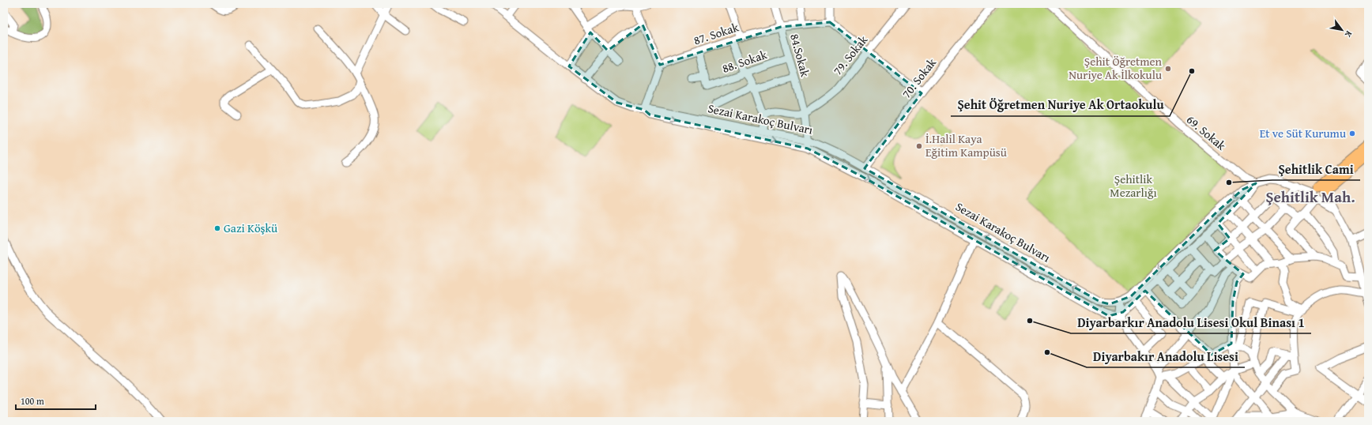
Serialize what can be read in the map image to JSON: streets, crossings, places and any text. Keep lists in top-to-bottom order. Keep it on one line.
{"streets":{"street":["87. Sokak","84.Sokak","79. Sokak","88. Sokak","70. Sokak","Sezai Karakoç Bulvarı","69. Sokak"]},"crossings":[["87. Sokak","84.Sokak"],["84.Sokak","79. Sokak"],["84.Sokak","88. Sokak"],["84.Sokak","Sezai Karakoç Bulvarı"],["70. Sokak","Sezai Karakoç Bulvarı"]],"districts":["Şehitlik Mah."],"parks":["Şehitlik Mezarlığı"],"places":["Şehit Öğretmen Nuriye Ak İlkokulu","Şehit Öğretmen Nuriye Ak Ortaokulu","Et ve Süt Kurumu","İ.Halil Kaya Eğitim Kampüsü","Şehitlik Cami","Gazi Köşkü","Diyarbarkır Anadolu Lisesi Okul Binası 1","Diyarbakır Anadolu Lisesi"],"scale_bar":"100 m","north":"bottom right"}
